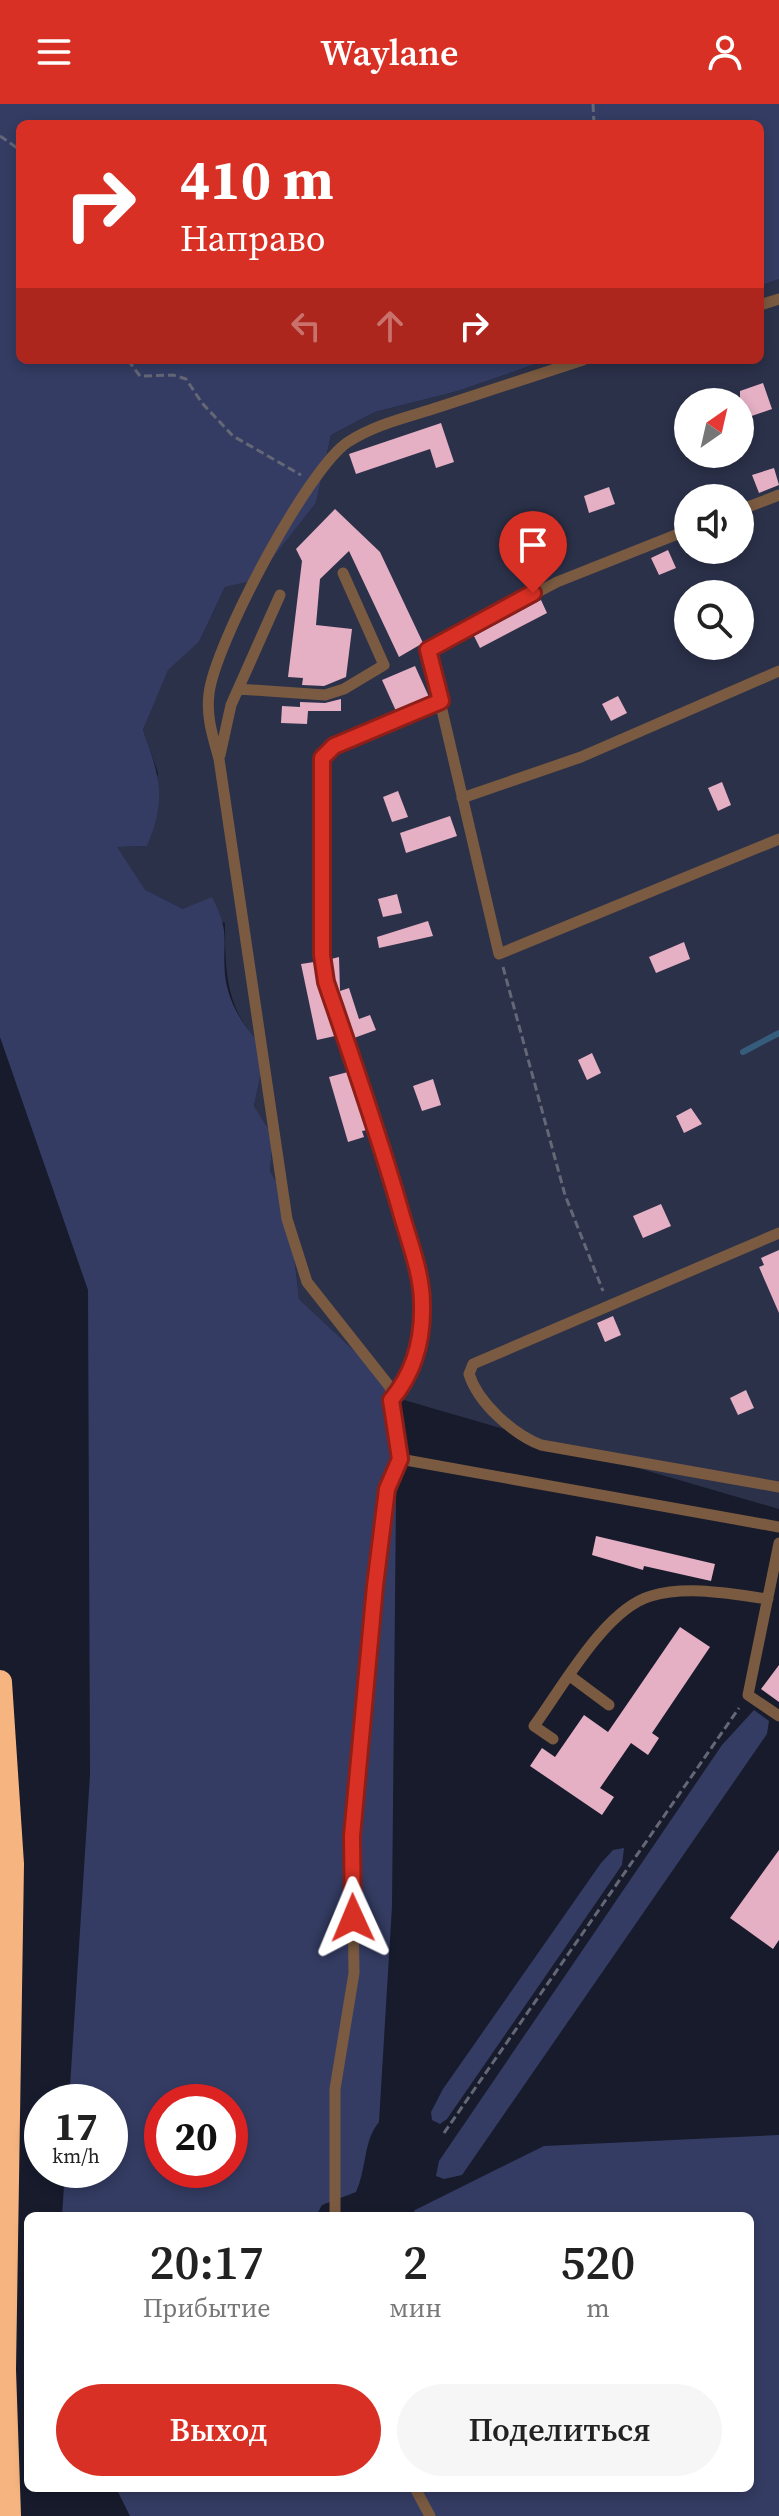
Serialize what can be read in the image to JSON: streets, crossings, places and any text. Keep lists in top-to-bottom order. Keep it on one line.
{"north":"top right","page":{"header":"Waylane","turn":["410 m","Направо"],"speed":"17 km/h","limit":"20","eta":["20:17","Прибытие","2","мин","520","m"],"buttons":["Выход","Поделиться"]}}
